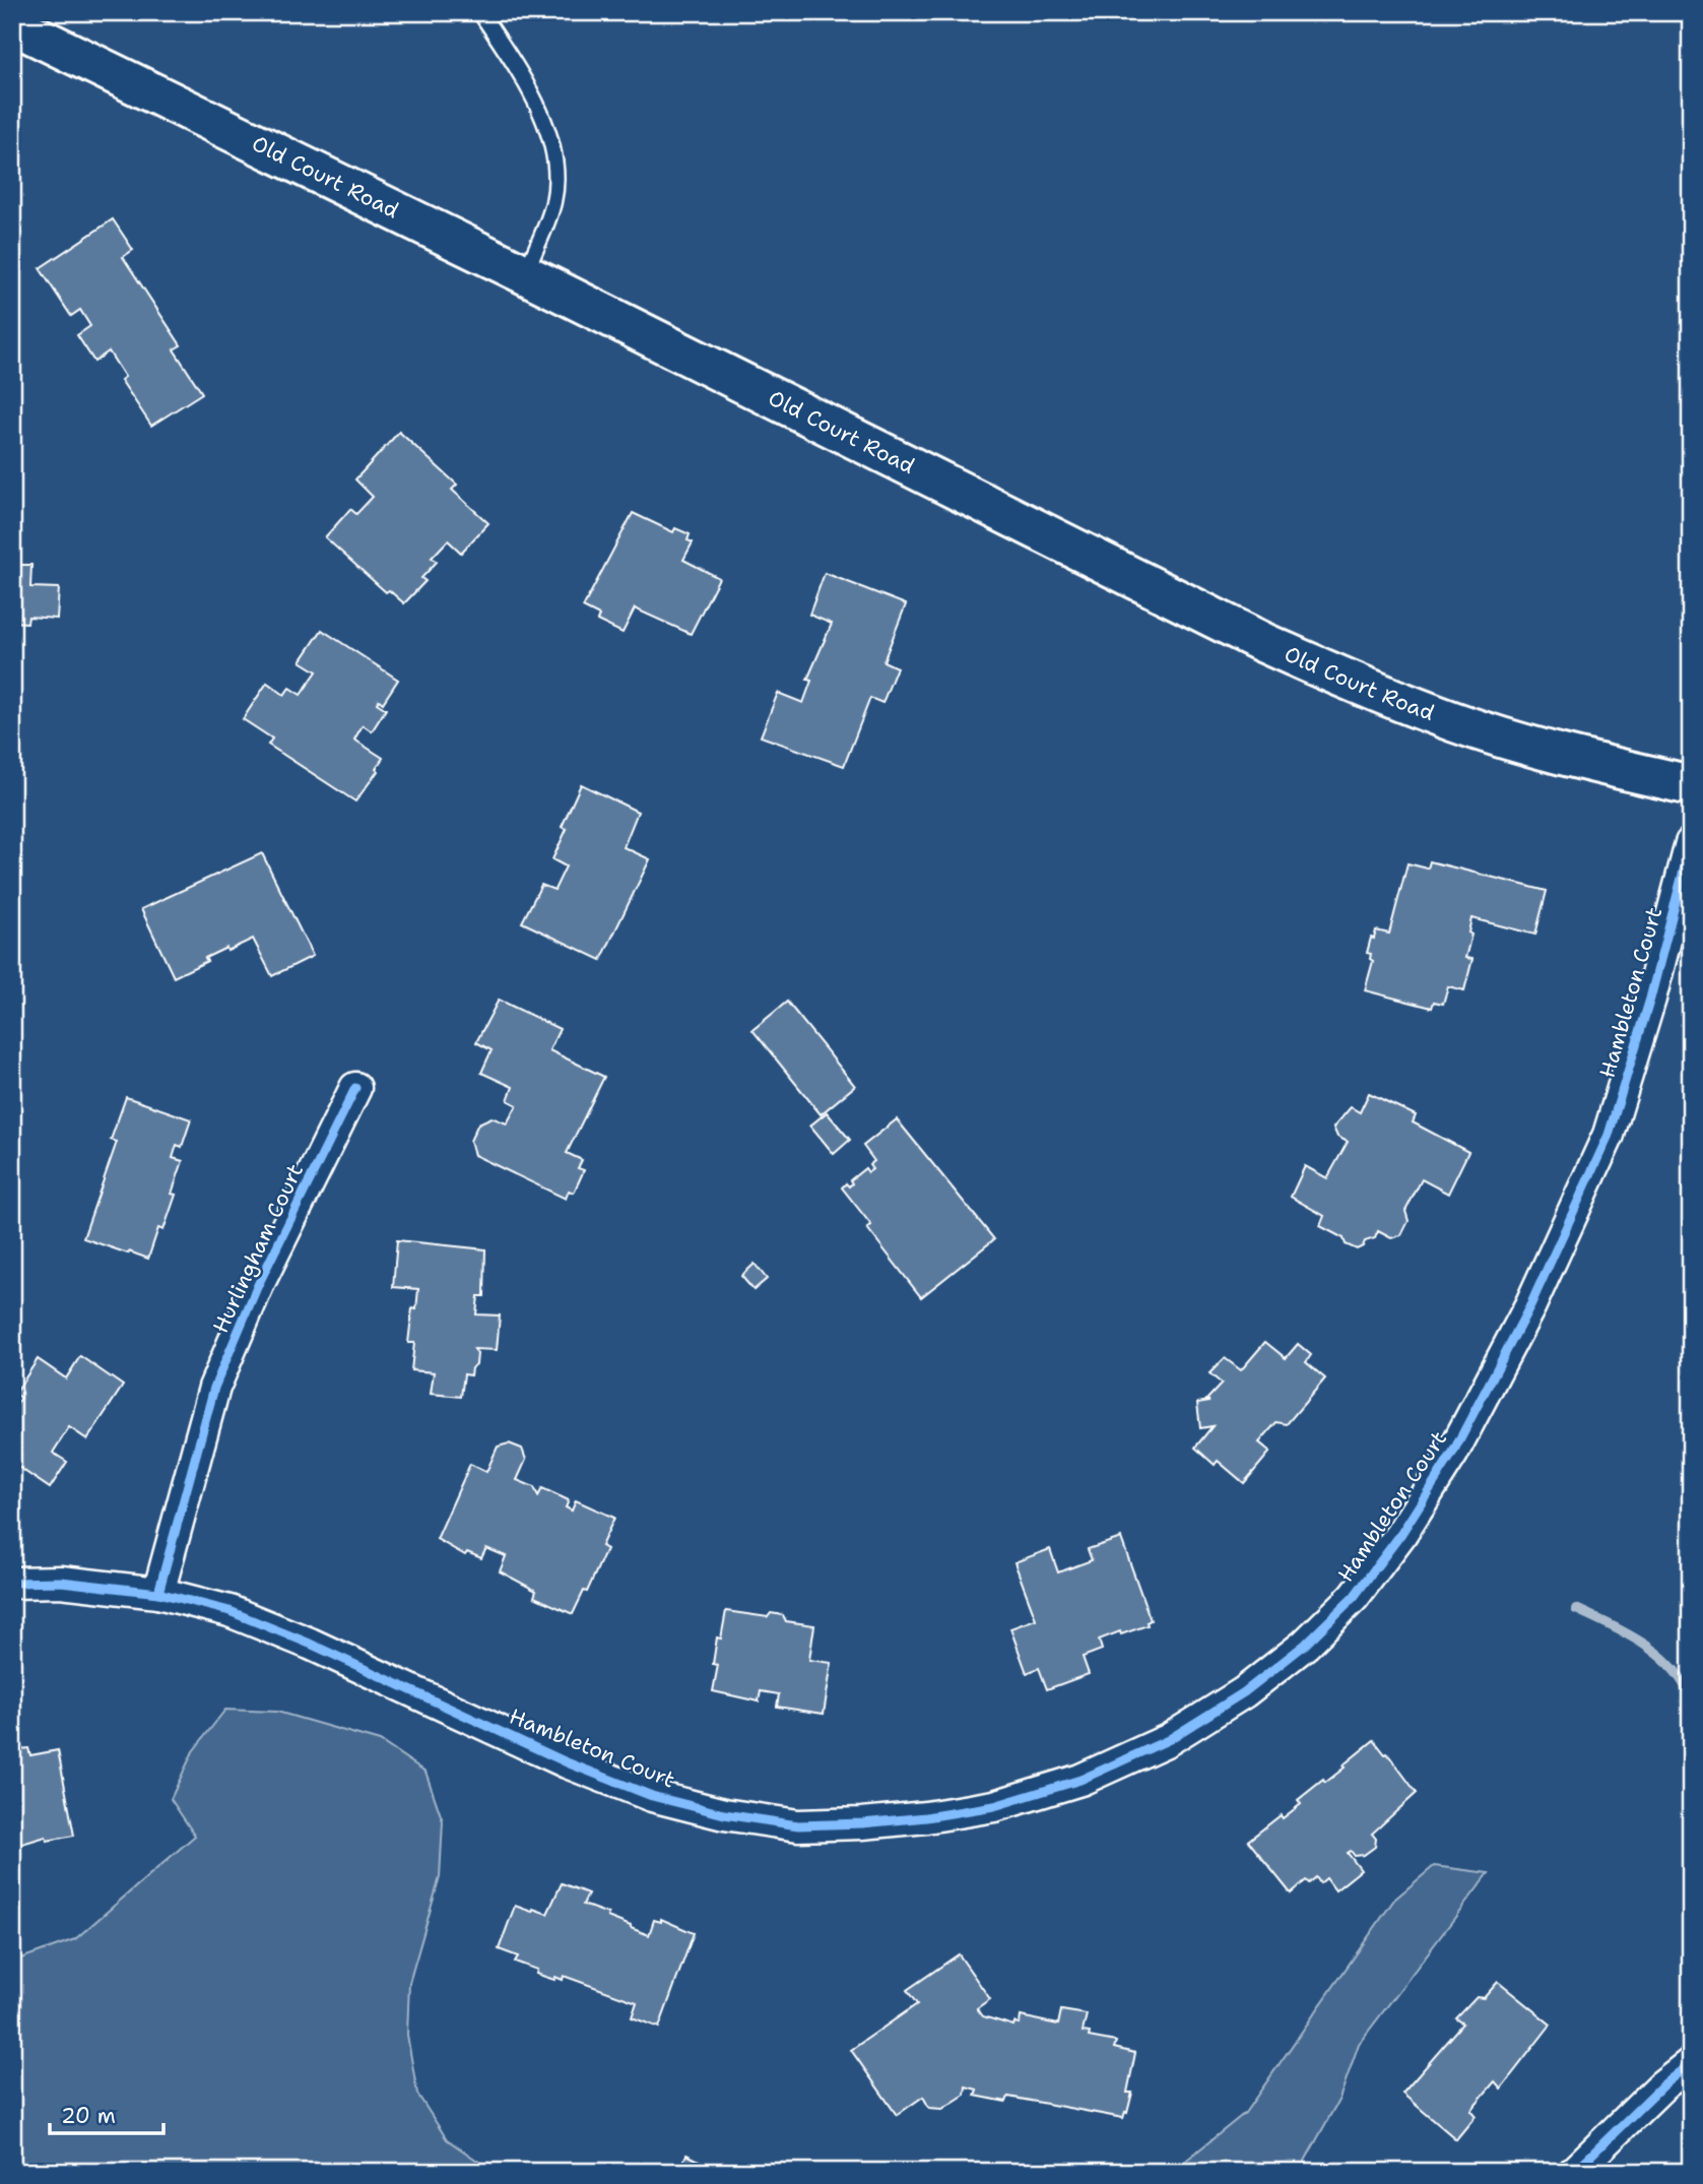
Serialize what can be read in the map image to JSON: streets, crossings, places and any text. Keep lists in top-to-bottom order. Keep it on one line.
{"streets":{"main road":["Old Court Road"],"street":["Hambleton Court","Hurlingham Court"]},"crossings":[["Hambleton Court","Hurlingham Court"]],"scale_bar":"20 m"}
